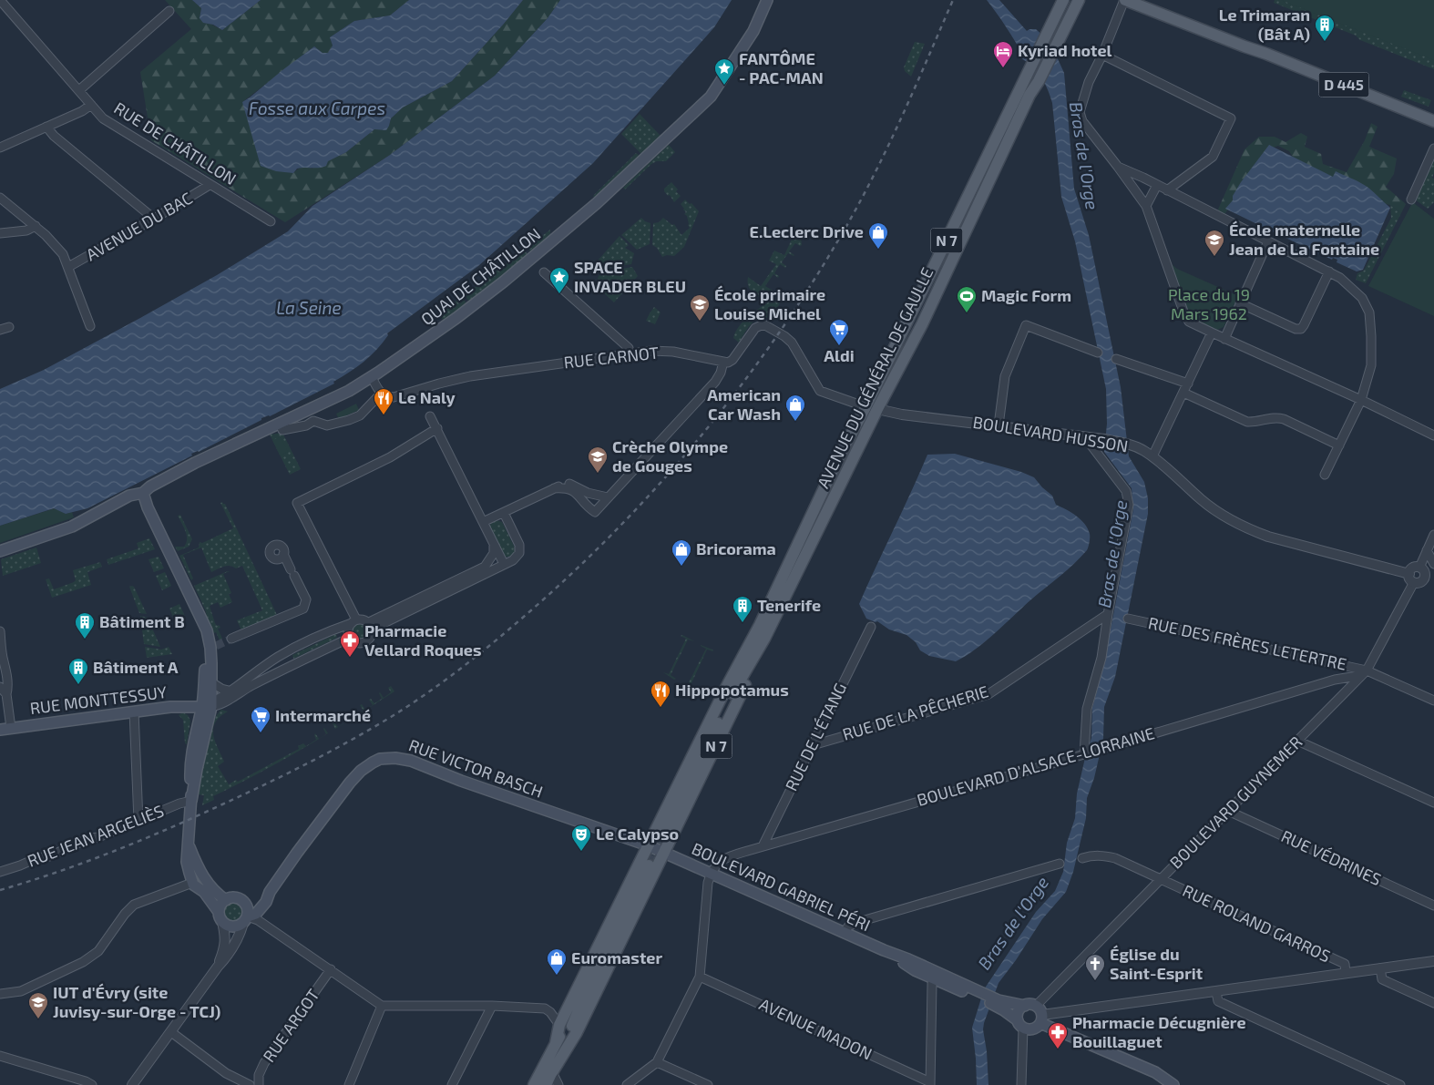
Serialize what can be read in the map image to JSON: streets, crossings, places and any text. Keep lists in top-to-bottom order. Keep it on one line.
{"streets":{"main road":["D 445","N 7","QUAI DE CHÂTILLON","AVENUE DU GÉNÉRAL DE GAULLE","RUE MONTTESSUY","RUE VICTOR BASCH","BOULEVARD GABRIEL PÉRI"],"street":["RUE DE CHÂTILLON","AVENUE DU BAC","RUE CARNOT","BOULEVARD HUSSON","RUE DES FRÈRES LETERTRE","RUE DE LA PÊCHERIE","RUE DE L'ÉTANG","BOULEVARD D'ALSACE-LORRAINE","BOULEVARD GUYNEMER","RUE JEAN ARGELIÈS","RUE VÉDRINES","RUE ROLAND GARROS","RUE ARGOT","AVENUE MADON"]},"crossings":[["RUE DE CHÂTILLON","AVENUE DU BAC"],["AVENUE DU GÉNÉRAL DE GAULLE","BOULEVARD HUSSON"],["AVENUE DU GÉNÉRAL DE GAULLE","RUE VICTOR BASCH"],["AVENUE DU GÉNÉRAL DE GAULLE","BOULEVARD GABRIEL PÉRI"],["BOULEVARD HUSSON","BOULEVARD GUYNEMER"],["RUE DES FRÈRES LETERTRE","BOULEVARD D'ALSACE-LORRAINE"],["RUE DES FRÈRES LETERTRE","BOULEVARD GUYNEMER"],["RUE DE LA PÊCHERIE","RUE DE L'ÉTANG"],["RUE DE L'ÉTANG","BOULEVARD D'ALSACE-LORRAINE"],["BOULEVARD D'ALSACE-LORRAINE","BOULEVARD GUYNEMER"],["BOULEVARD D'ALSACE-LORRAINE","BOULEVARD GABRIEL PÉRI"],["RUE VICTOR BASCH","BOULEVARD GABRIEL PÉRI"],["BOULEVARD GUYNEMER","RUE VÉDRINES"],["BOULEVARD GUYNEMER","BOULEVARD GABRIEL PÉRI"],["BOULEVARD GUYNEMER","RUE ROLAND GARROS"]],"water":["Fosse aux Carpes","Bras de l'Orge","La Seine"],"parks":["Place du 19 Mars 1962"],"places":{"building":["Le Trimaran (Bât A)","Tenerife","Bâtiment B","Bâtiment A"],"hotel":["Kyriad hotel"],"place":["FANTÔME - PAC-MAN","SPACE INVADER BLEU"],"shop":["E.Leclerc Drive","American Car Wash","Bricorama","Euromaster"],"school or university":["École maternelle Jean de La Fontaine","École primaire Louise Michel","Crèche Olympe de Gouges","IUT d'Évry (site Juvisy-sur-Orge - TCJ)"],"sports":["Magic Form"],"supermarket":["Aldi","Intermarché"],"restaurant":["Le Naly","Hippopotamus"],"pharmacy":["Pharmacie Vellard Roques","Pharmacie Décugnière Bouillaguet"],"theatre":["Le Calypso"],"church":["Église du Saint-Esprit"]}}
